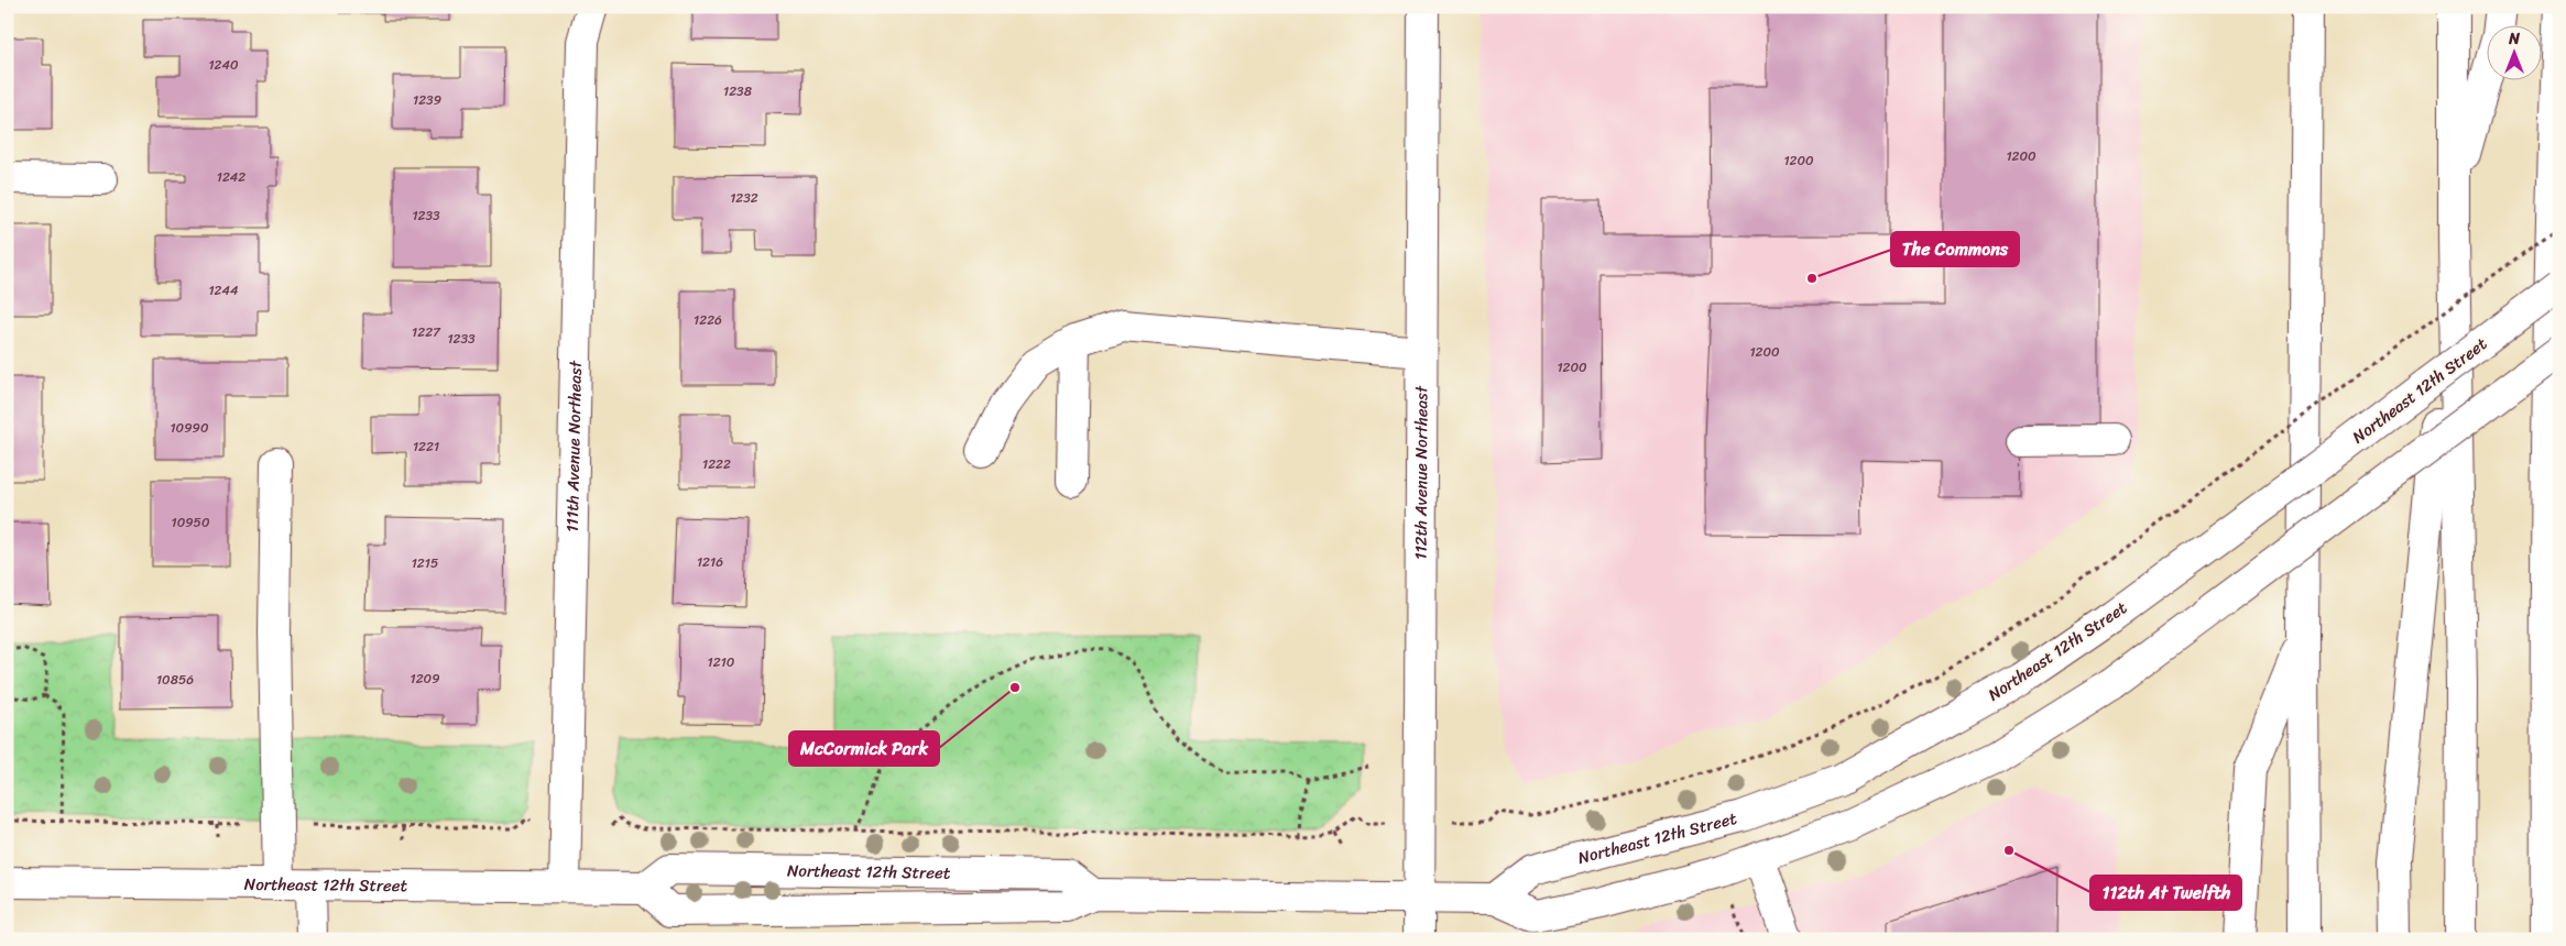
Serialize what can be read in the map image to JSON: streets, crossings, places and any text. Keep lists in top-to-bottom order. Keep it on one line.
{"streets":{"main road":["Northeast 12th Street","111th Avenue Northeast","112th Avenue Northeast"]},"crossings":[["Northeast 12th Street","111th Avenue Northeast"],["Northeast 12th Street","112th Avenue Northeast"]],"places":["The Commons","McCormick Park","112th At Twelfth"],"house_numbers":["1240","1238","1239","1200","1200","1242","1232","1233","1244","1226","1227","1233","1200","1200","10990","1221","1222","10950","1216","1215","1210","1209","10856"],"north":"top"}
